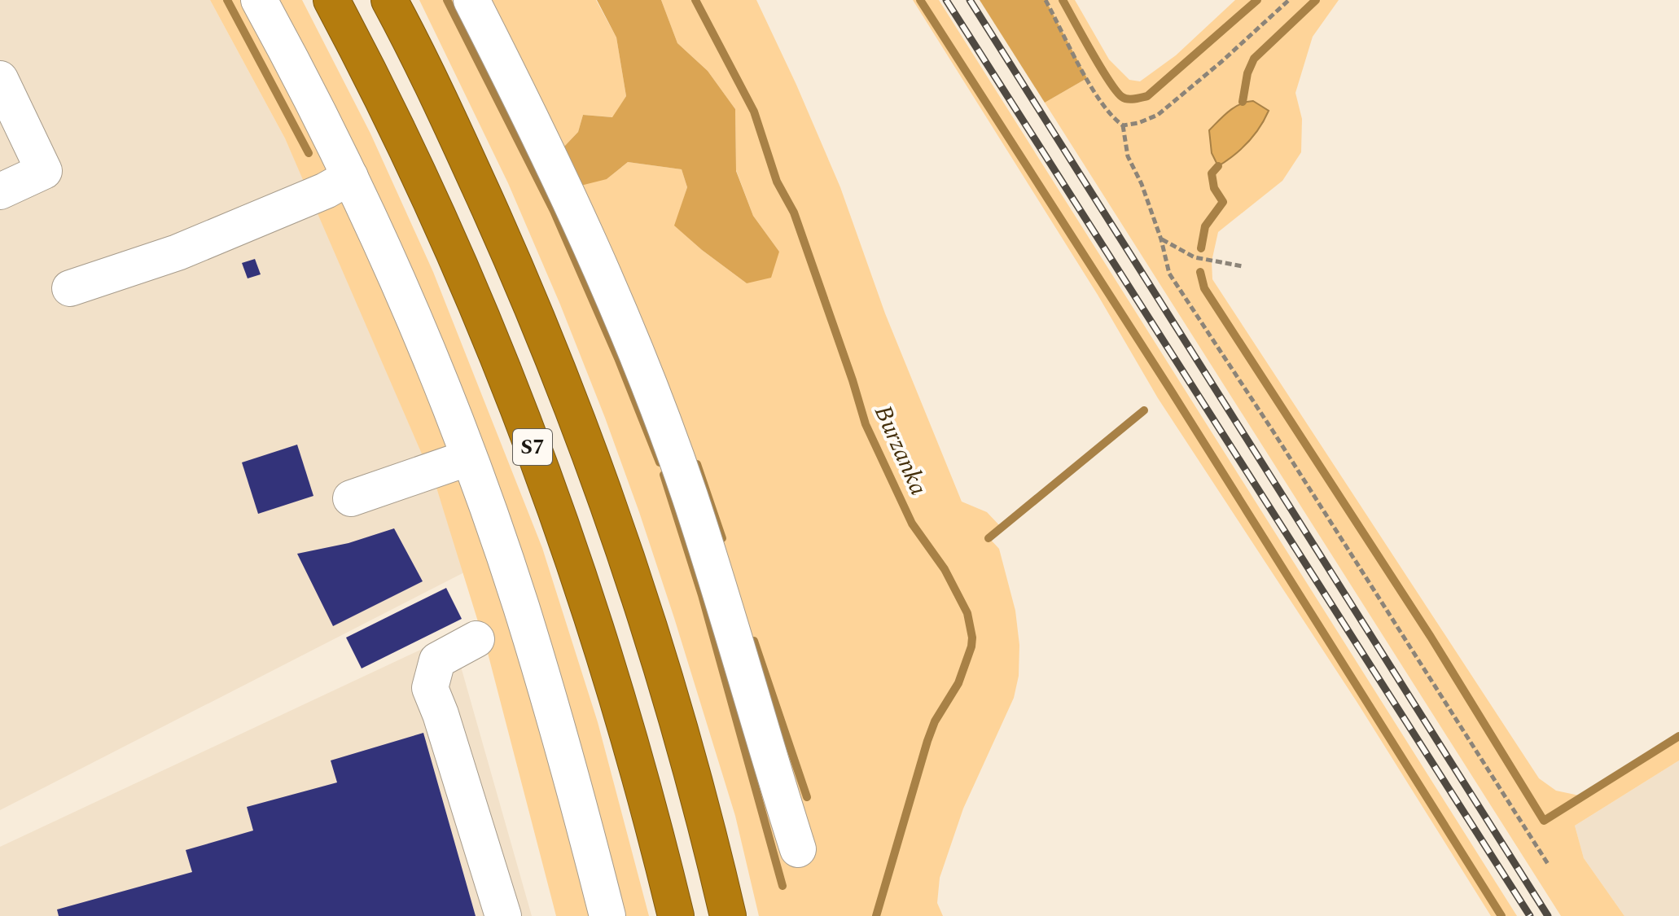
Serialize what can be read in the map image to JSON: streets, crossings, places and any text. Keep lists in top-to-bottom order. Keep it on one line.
{"streets":{"highway":["S7"]},"water":["Burzanka"]}
